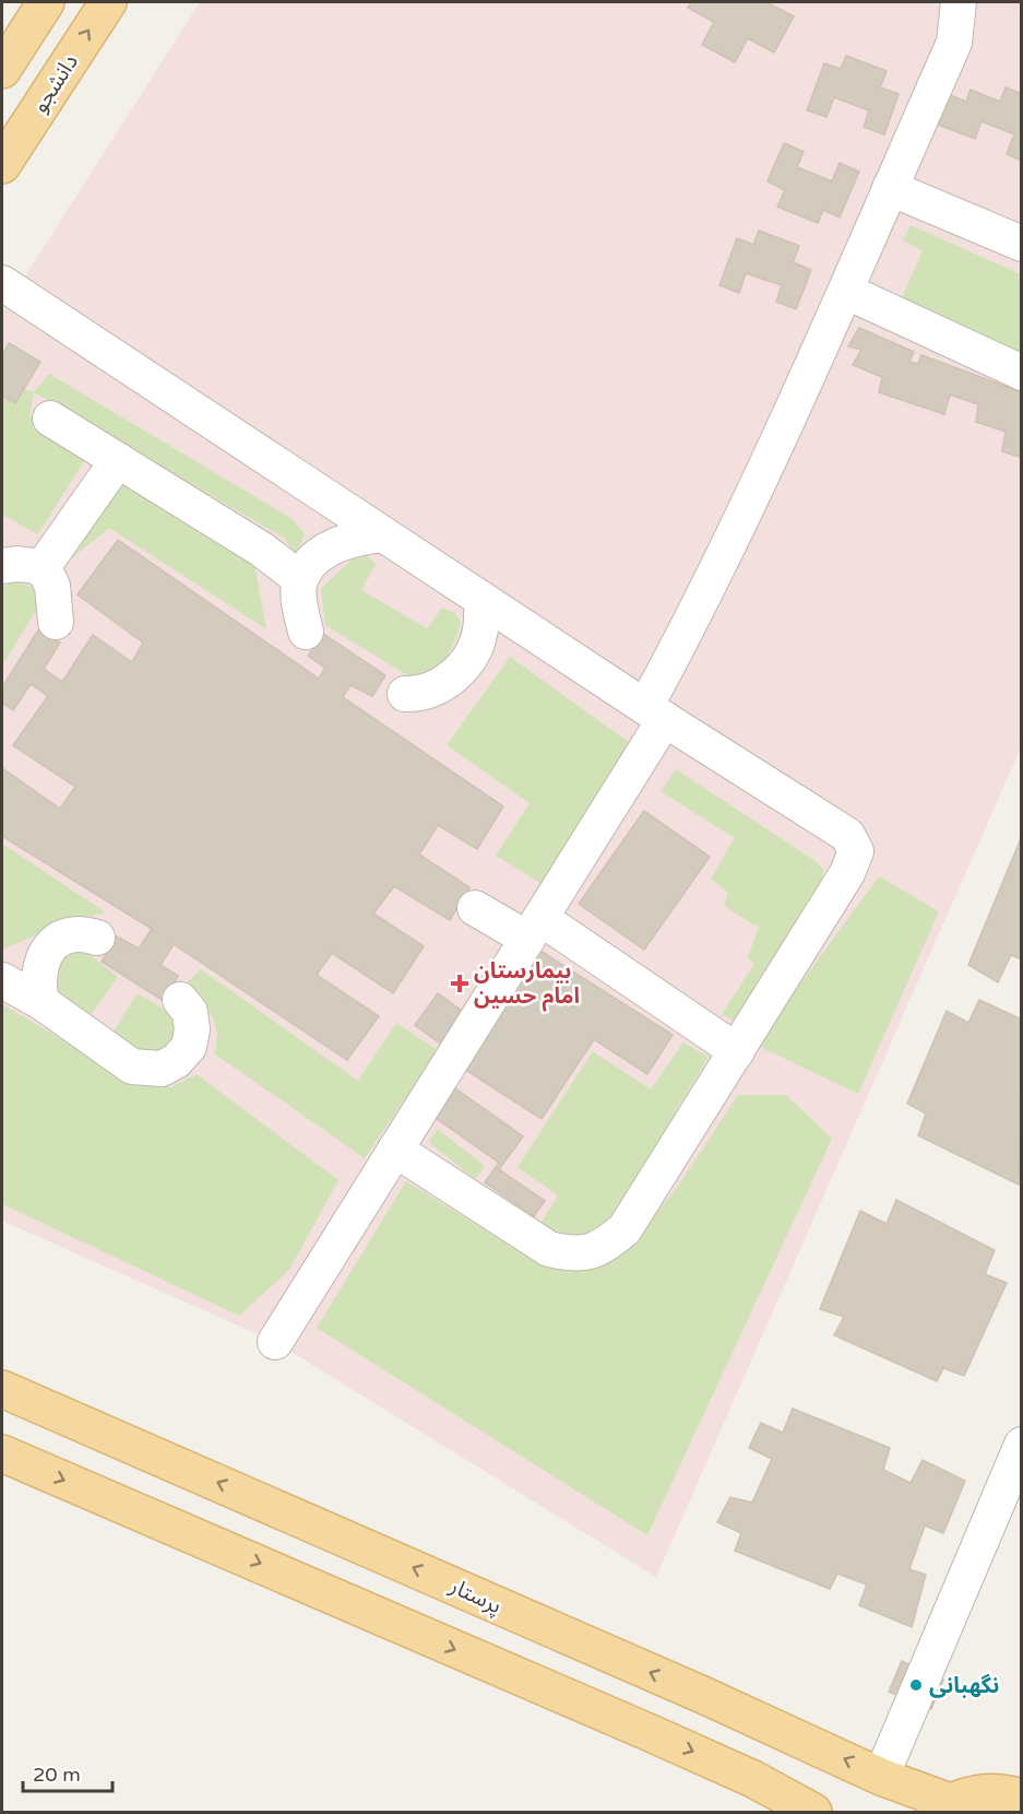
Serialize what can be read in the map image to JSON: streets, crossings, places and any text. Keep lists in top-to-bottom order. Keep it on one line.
{"streets":{"main road":["دانشجو","پرستار"]},"places":{"health":["بیمارستان امام حسین"],"other":["نگهبانی"]},"scale_bar":"20 m"}
